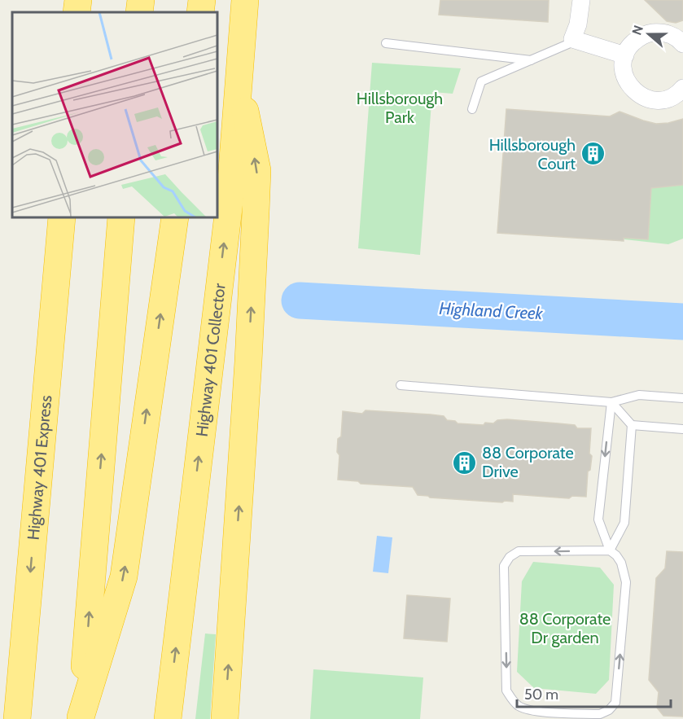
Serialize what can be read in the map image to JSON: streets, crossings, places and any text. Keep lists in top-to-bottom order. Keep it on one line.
{"streets":{"highway":["Highway 401 Collector","Highway 401 Express"]},"water":["Highland Creek"],"parks":["Hillsborough Park","88 Corporate Dr garden"],"places":{"building":["Hillsborough Court","88 Corporate Drive"]},"scale_bar":"50 m","north":"left"}
